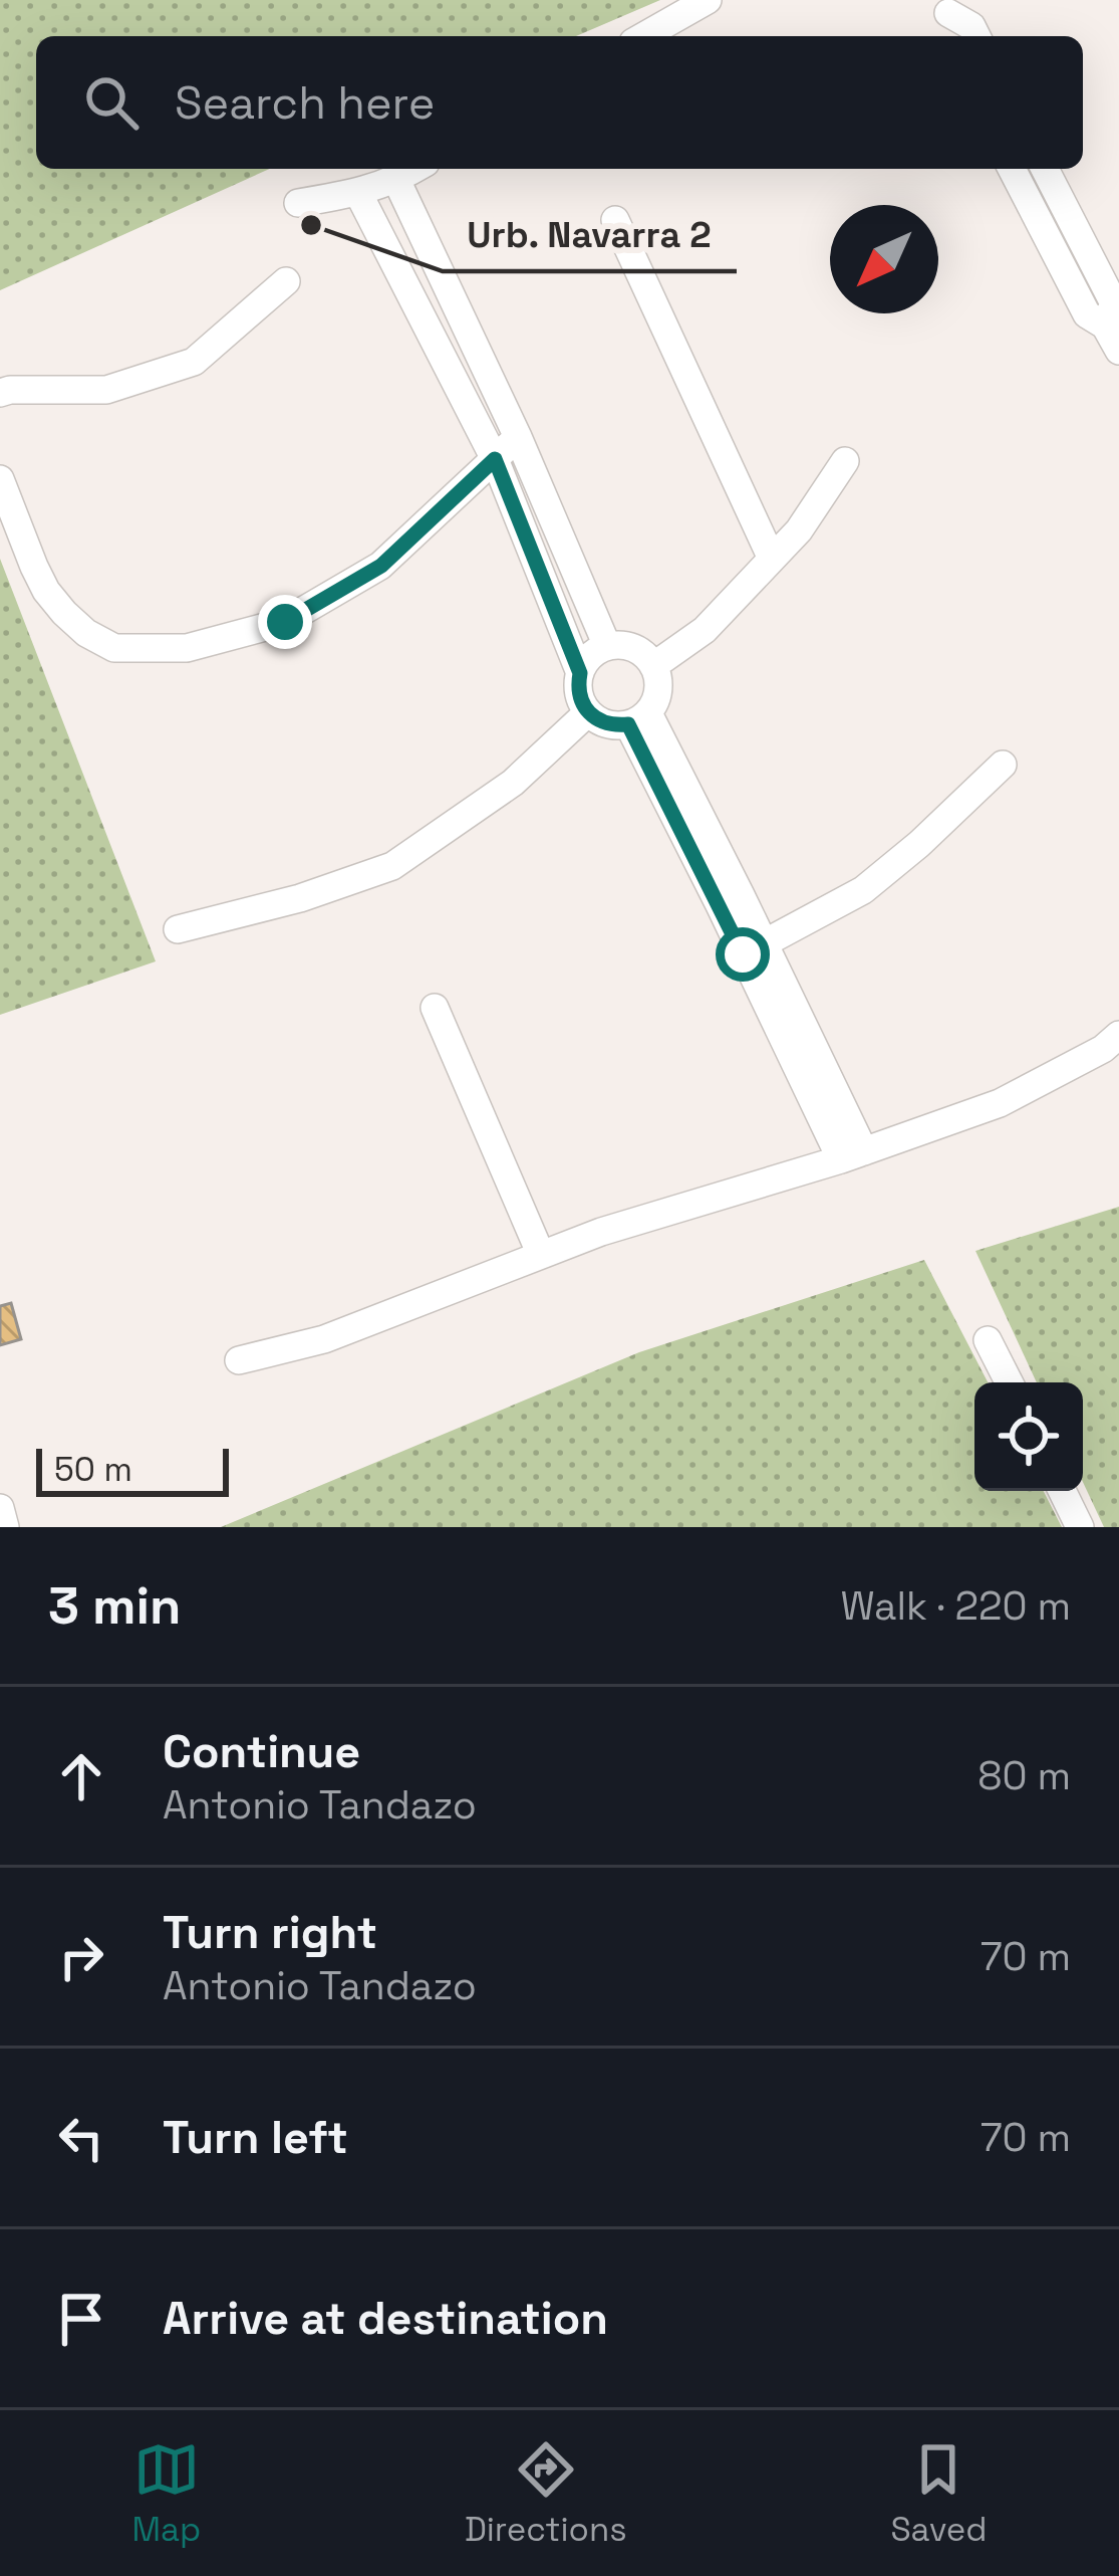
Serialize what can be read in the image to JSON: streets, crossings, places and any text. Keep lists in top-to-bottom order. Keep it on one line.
{"places":["Urb. Navarra 2"],"scale_bar":"50 m","north":"bottom left","page":{"search":"Search here","scale":"50 m","heading":["3 min","Walk · 220 m"],"list":[["Continue","Antonio Tandazo","80 m"],["Turn right","Antonio Tandazo","70 m"],["Turn left","70 m"],"Arrive at destination"],"nav":["Map","Directions","Saved"]}}
